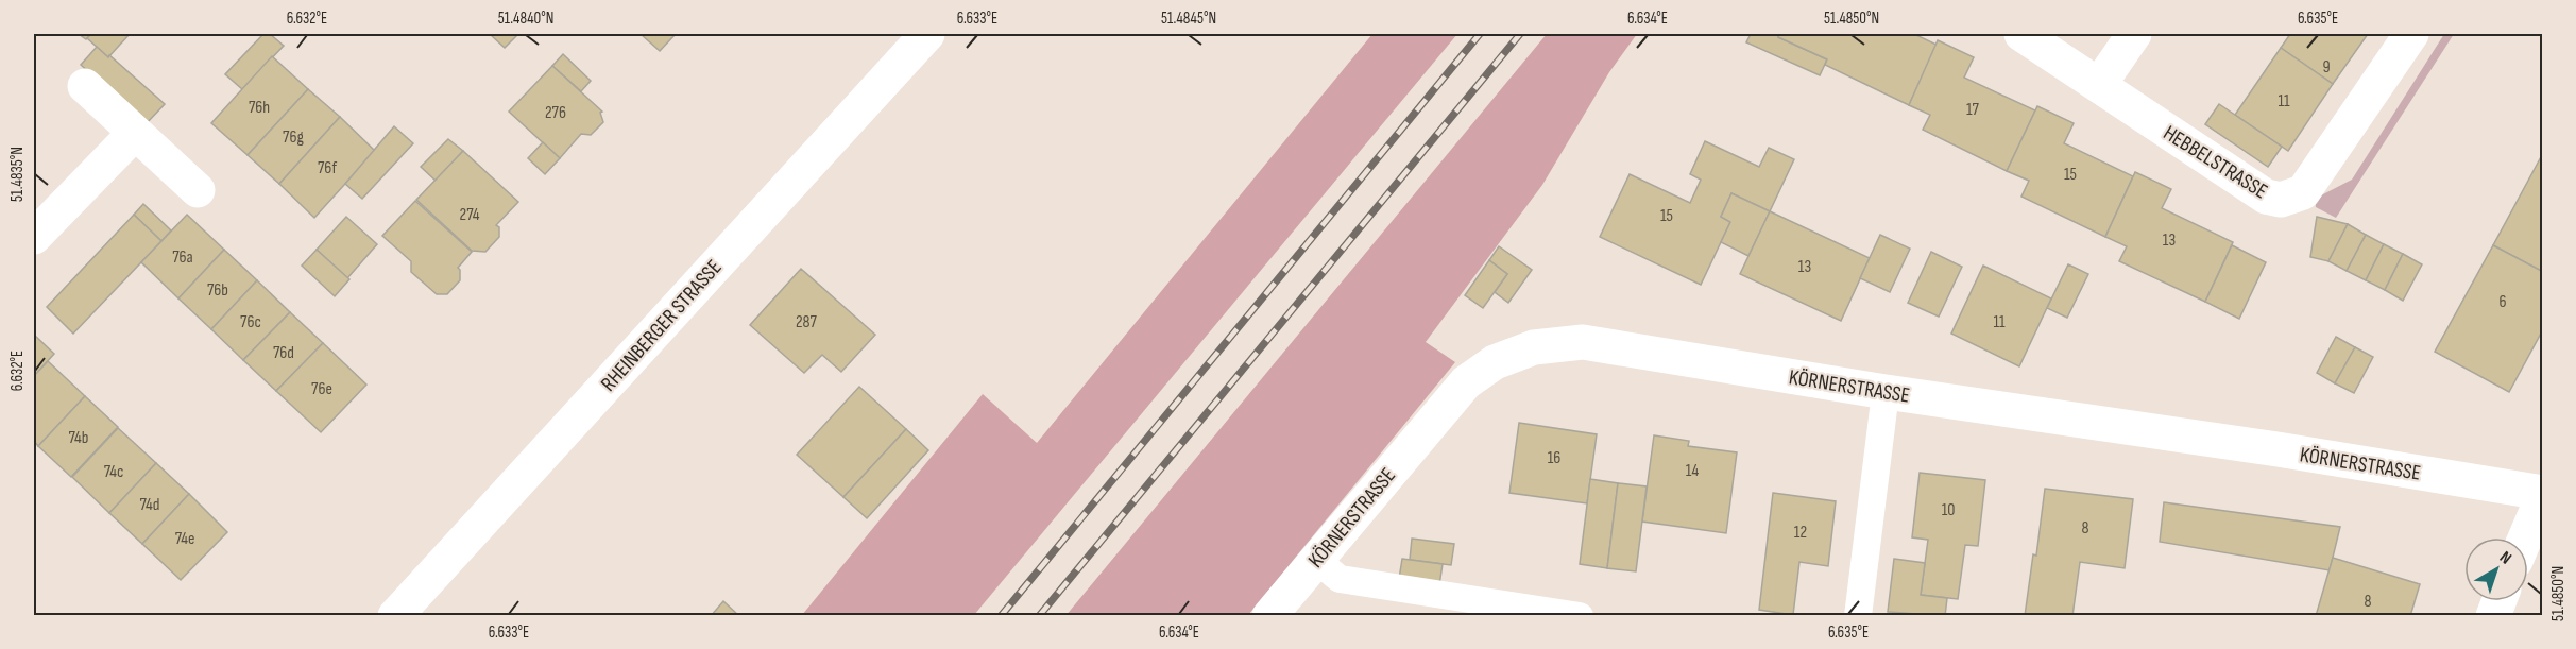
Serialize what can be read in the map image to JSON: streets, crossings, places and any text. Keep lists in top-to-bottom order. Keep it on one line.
{"streets":{"street":["HEBBELSTRASSE","RHEINBERGER STRASSE","KÖRNERSTRASSE"]},"house_numbers":["9","11","76h","17","276","76g","76f","15","274","15","13","76a","13","76b","6","76c","287","11","76d","76e","74b","16","14","74c","74d","10","8","12","74e","8"],"north":"top right","coordinates":["6.632°E","51.4840°N","6.633°E","51.4845°N","6.634°E","51.4850°N","6.635°E","51.4835°N"]}
